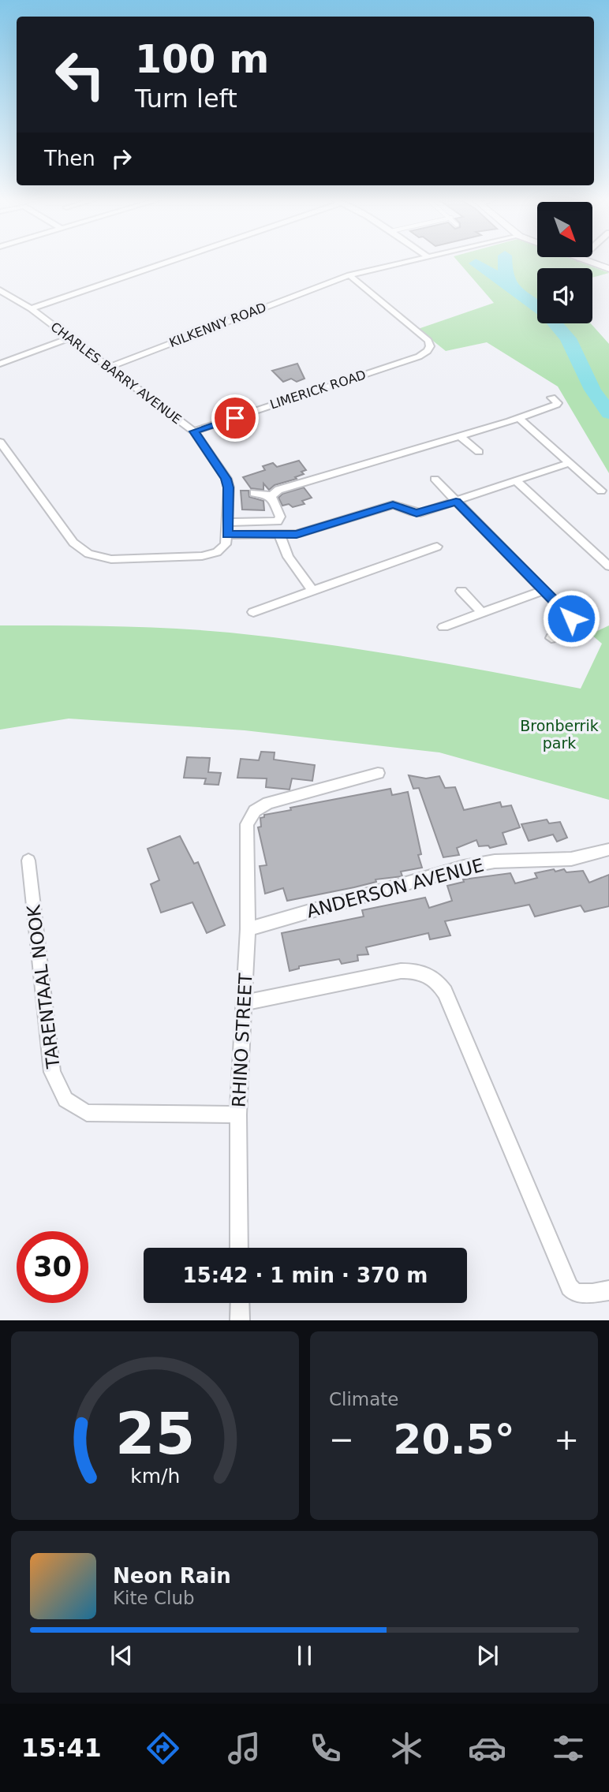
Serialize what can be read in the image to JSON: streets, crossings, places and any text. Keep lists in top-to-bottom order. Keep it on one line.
{"streets":{"street":["KILKENNY ROAD","CHARLES BARRY AVENUE","LIMERICK ROAD","ANDERSON AVENUE","TARENTAAL NOOK","RHINO STREET"]},"crossings":[["KILKENNY ROAD","CHARLES BARRY AVENUE"],["KILKENNY ROAD","LIMERICK ROAD"],["CHARLES BARRY AVENUE","LIMERICK ROAD"],["ANDERSON AVENUE","RHINO STREET"],["TARENTAAL NOOK","RHINO STREET"]],"parks":["Bronberrik park"],"north":"bottom right","page":{"turn":["100 m","Turn left"],"then":"Then","limit":"30","trip":"15:42 · 1 min · 370 m","tile":"Climate","heat":["−","20.5°","+"],"song":["Neon Rain","Kite Club"],"tabs":"15:41","gauge":["25","km/h"]}}
